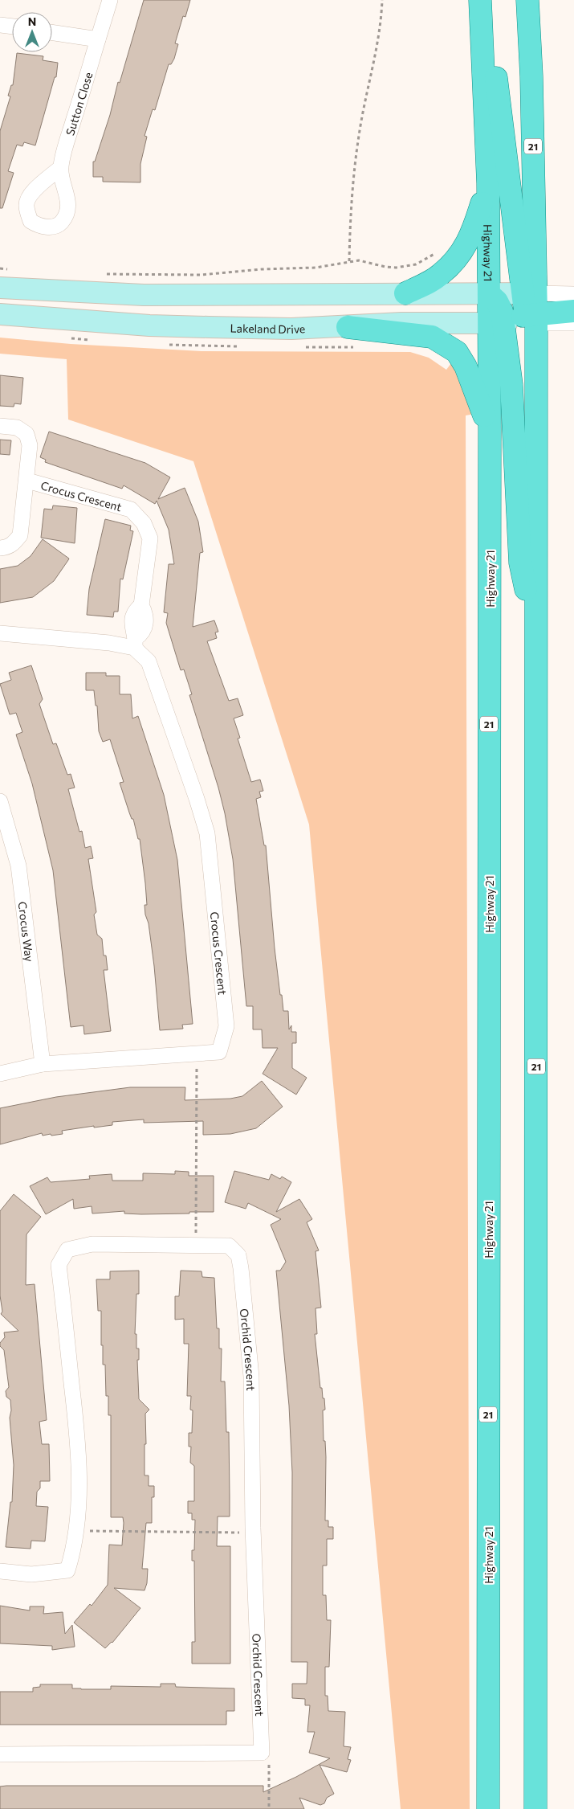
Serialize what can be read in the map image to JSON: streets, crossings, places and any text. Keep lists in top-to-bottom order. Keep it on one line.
{"streets":{"main road":["21","Highway 21","Lakeland Drive"],"street":["Sutton Close","Crocus Crescent","Crocus Way","Orchid Crescent"]},"crossings":[["Highway 21","Lakeland Drive"],["Crocus Crescent","Crocus Way"]],"north":"top"}
